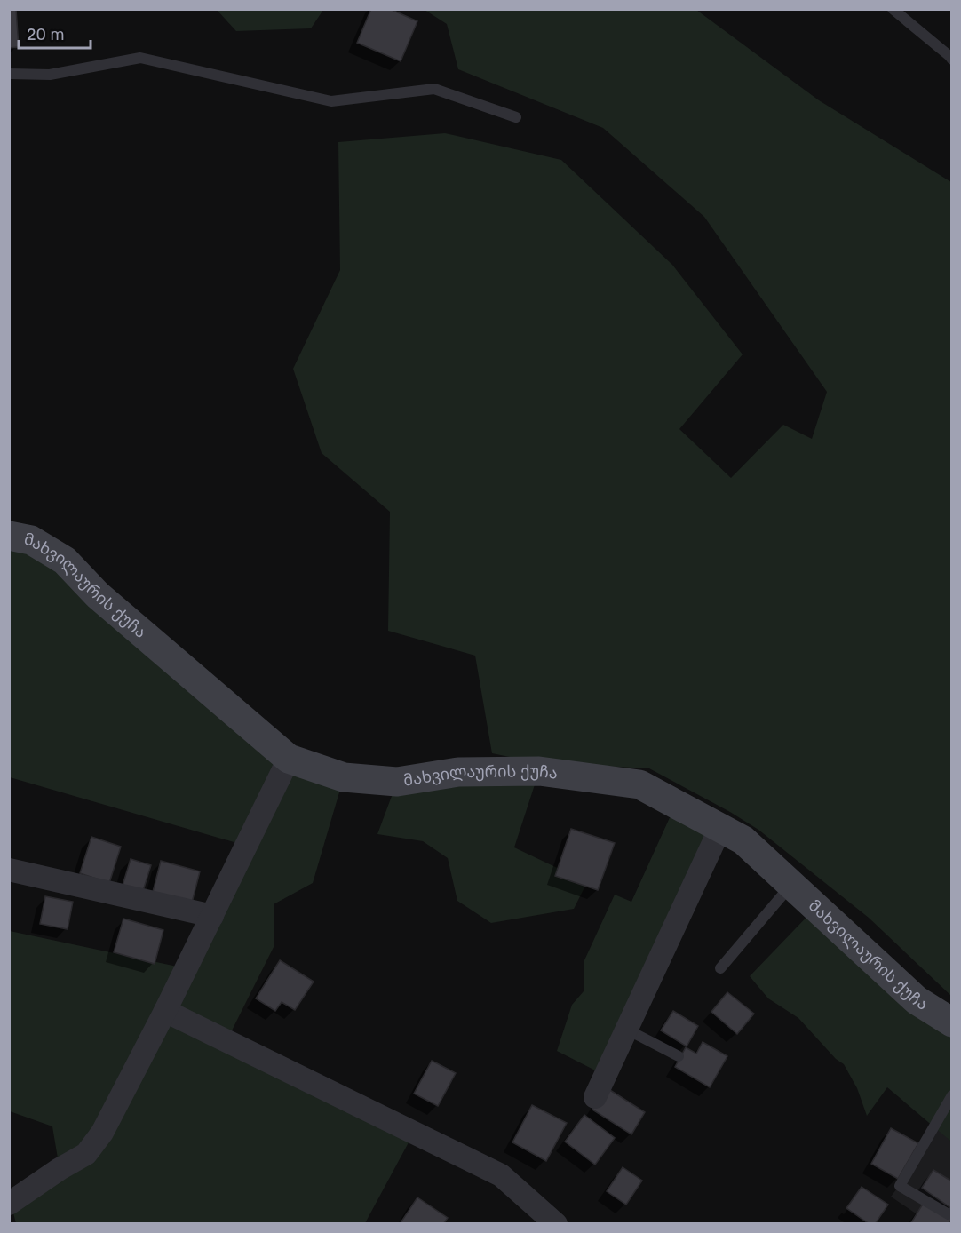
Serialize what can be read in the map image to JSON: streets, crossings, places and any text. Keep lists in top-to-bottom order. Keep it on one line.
{"streets":{"street":["მახვილაურის ქუჩა"]},"scale_bar":"20 m"}
